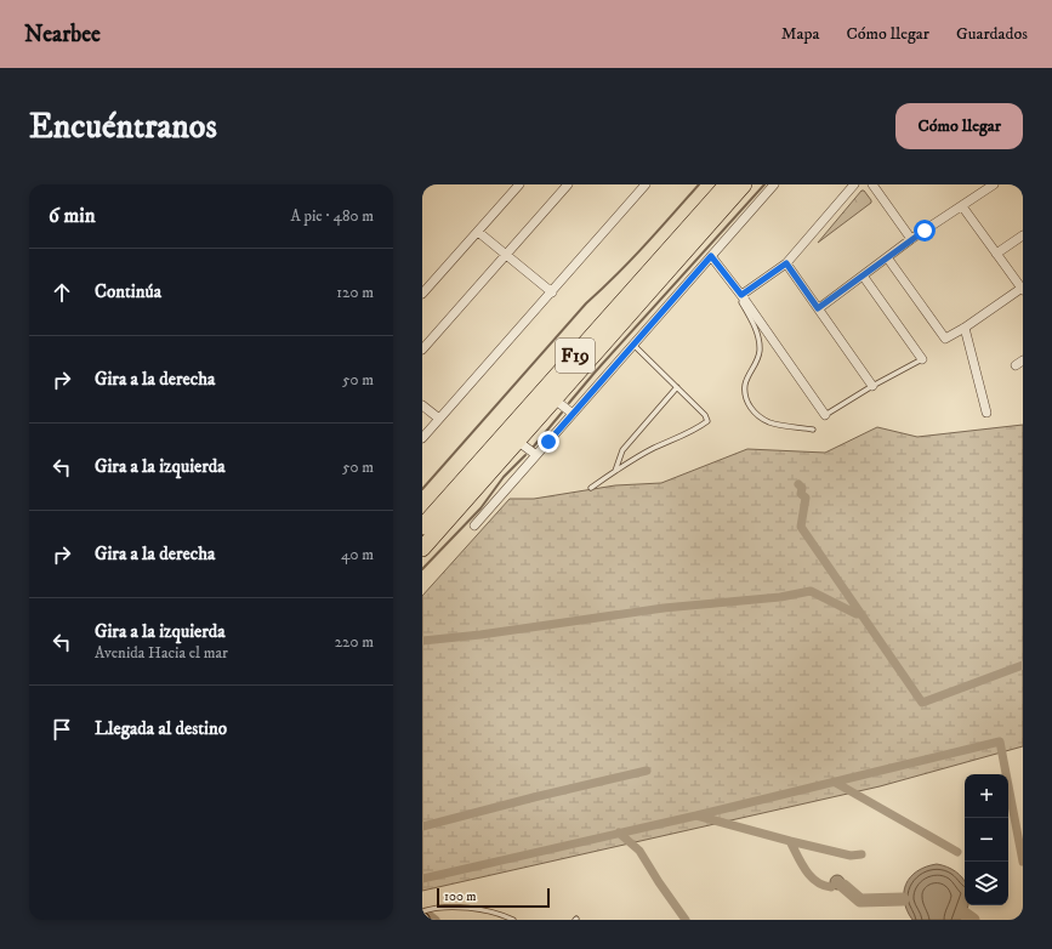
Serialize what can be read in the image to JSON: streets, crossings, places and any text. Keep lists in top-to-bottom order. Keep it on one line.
{"streets":{"highway":["F19"]},"scale_bar":"100 m","page":{"header":"Nearbee","nav":["Mapa","Cómo llegar","Guardados"],"buttons":"Cómo llegar","title":"Encuéntranos","heading":["6 min","A pie · 480 m"],"list":[["Continúa","120 m"],["Gira a la derecha","50 m"],["Gira a la izquierda","50 m"],["Gira a la derecha","40 m"],["Gira a la izquierda","Avenida Hacia el mar","220 m"],"Llegada al destino"],"map_buttons":["+","−"],"scale":"100 m"}}
